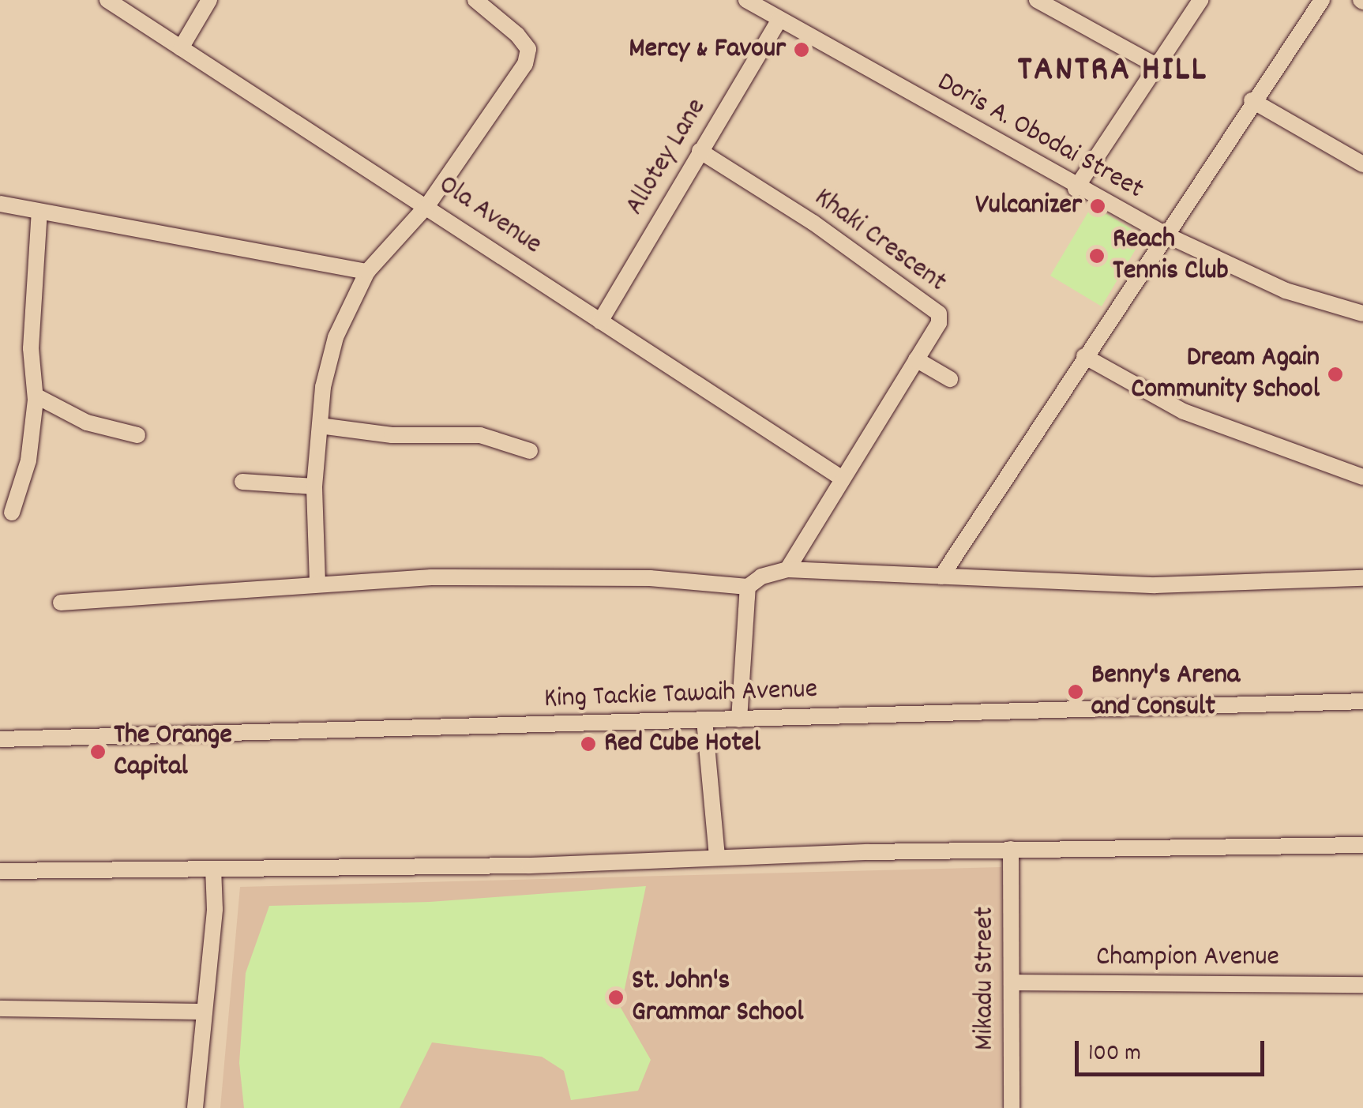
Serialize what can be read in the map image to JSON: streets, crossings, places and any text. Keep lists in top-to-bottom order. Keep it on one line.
{"streets":{"street":["Doris A. Obodai Street","Allotey Lane","Ola Avenue","Khaki Crescent","King Tackie Tawaih Avenue","Champion Avenue","Mikadu Street"]},"crossings":[["Doris A. Obodai Street","Allotey Lane"],["Allotey Lane","Ola Avenue"],["Allotey Lane","Khaki Crescent"],["Ola Avenue","Khaki Crescent"],["Champion Avenue","Mikadu Street"]],"districts":["TANTRA HILL"],"places":["Mercy & Favour","Vulcanizer","Reach Tennis Club","Dream Again Community School","Benny's Arena and Consult","Red Cube Hotel","The Orange Capital","St. John's Grammar School"],"scale_bar":"100 m"}
